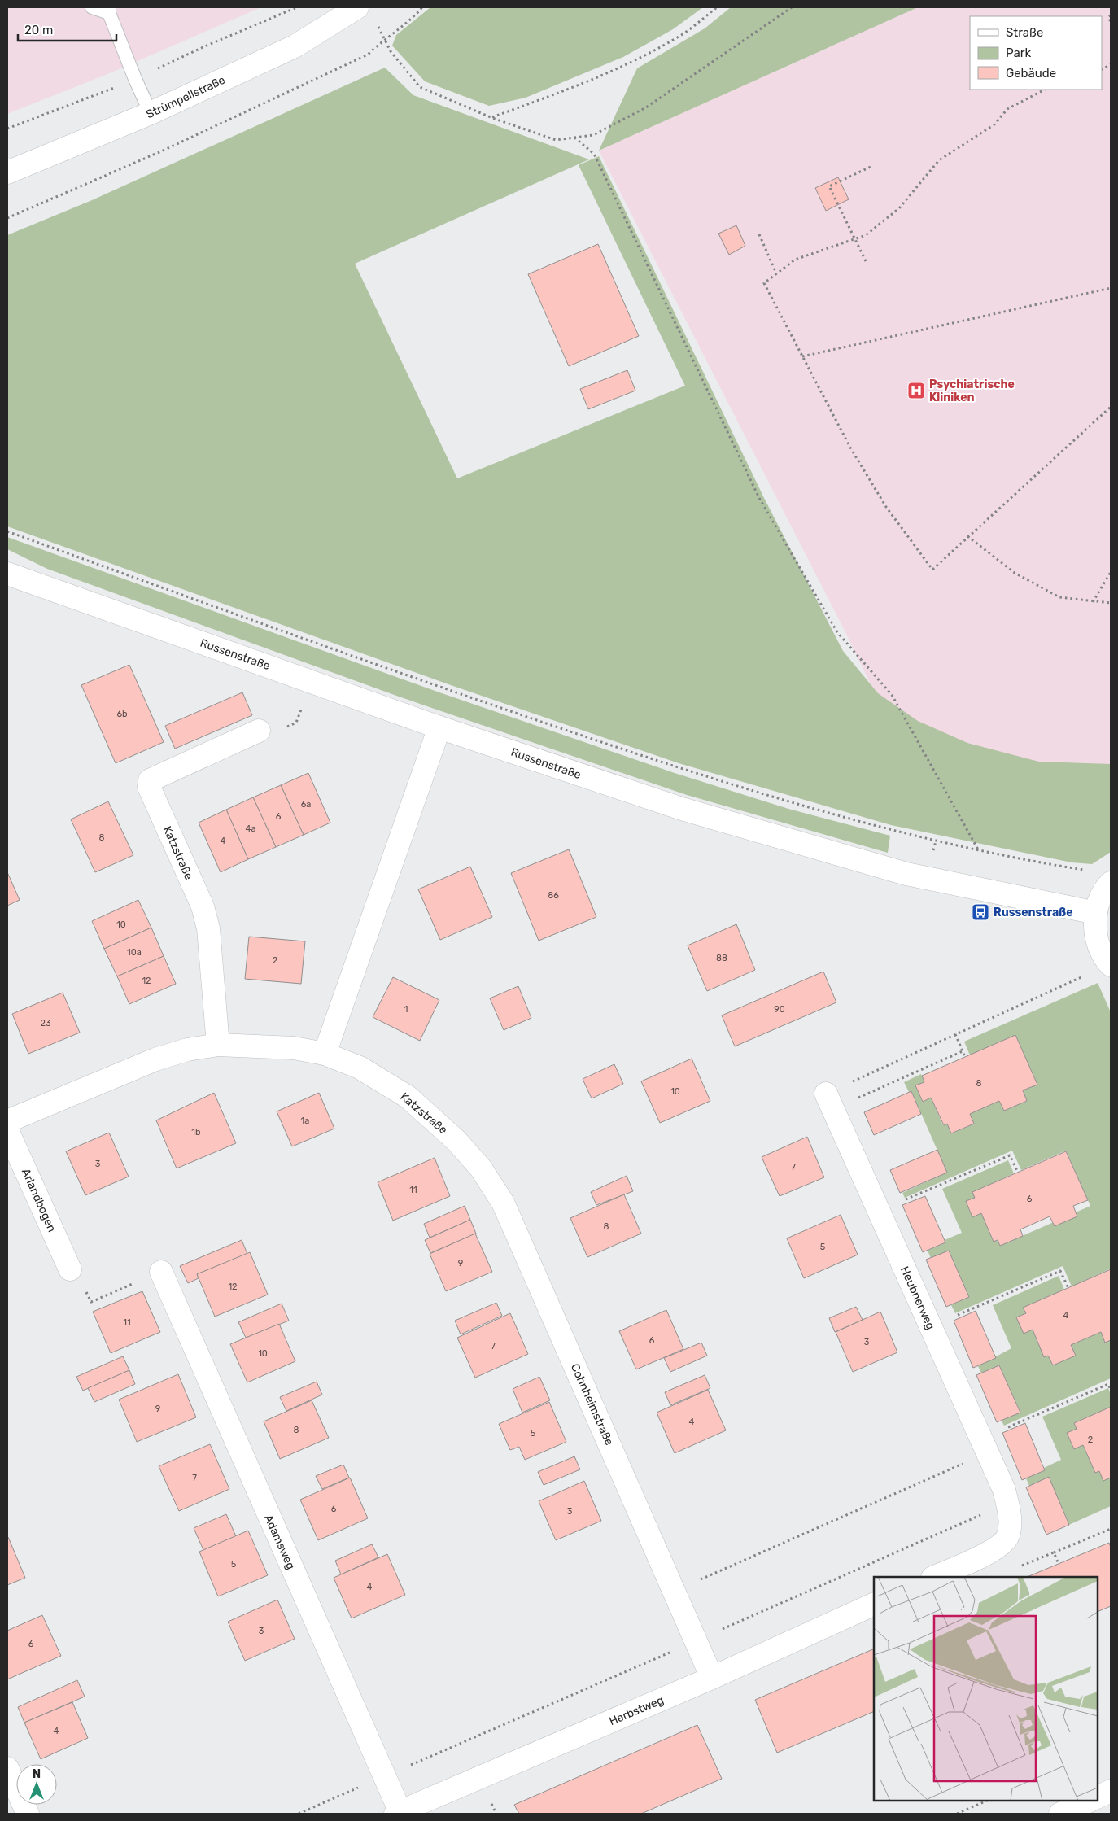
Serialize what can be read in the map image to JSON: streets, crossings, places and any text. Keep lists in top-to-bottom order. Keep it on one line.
{"streets":{"street":["Strümpellstraße","Russenstraße","Katzstraße","Arlandbogen","Heubnerweg","Cohnheimstraße","Adamsweg","Herbstweg"]},"crossings":[["Katzstraße","Cohnheimstraße"],["Cohnheimstraße","Herbstweg"],["Adamsweg","Herbstweg"]],"places":{"hospital":["Psychiatrische Kliniken"],"bus stop":["Russenstraße"]},"house_numbers":["6b","6a","6","4a","8","4","86","10","10a","88","2","12","1","90","23","8","10","1a","1b","3","7","11","6","8","5","9","12","4","11","6","3","7","10","9","4","8","5","2","7","6","3","5","4","3","6","4"],"legend":["Straße","Park","Gebäude"],"scale_bar":"20 m","north":"top"}
